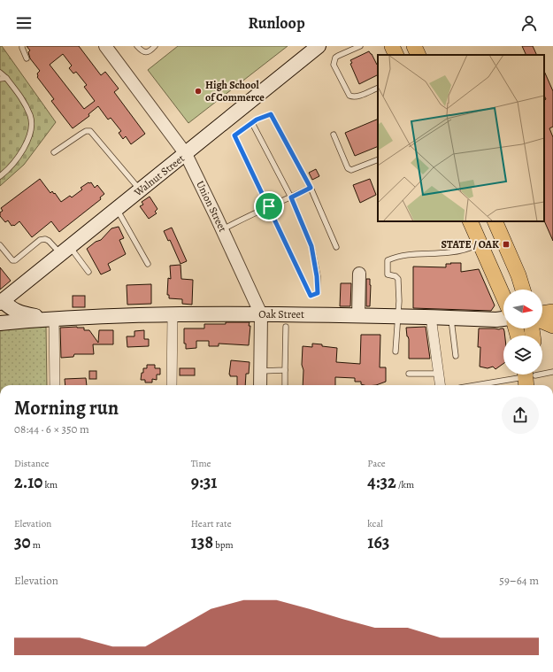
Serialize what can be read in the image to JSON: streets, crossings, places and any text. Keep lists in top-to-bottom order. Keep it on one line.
{"streets":{"main road":["Walnut Street","Oak Street"],"street":["Union Street"]},"crossings":[["Walnut Street","Union Street"],["Walnut Street","Oak Street"],["Union Street","Oak Street"]],"places":{"other":["High School of Commerce"],"transit":["STATE / OAK"]},"north":"right","page":{"header":"Runloop","heading":["Morning run","08:44 · 6 × 350 m"],"stats":[["Distance","2.10 km"],["Time","9:31"],["Pace","4:32 /km"],["Elevation","30 m"],["Heart rate","138 bpm"],["kcal","163"]],"chart":["Elevation","59–64 m"]}}
